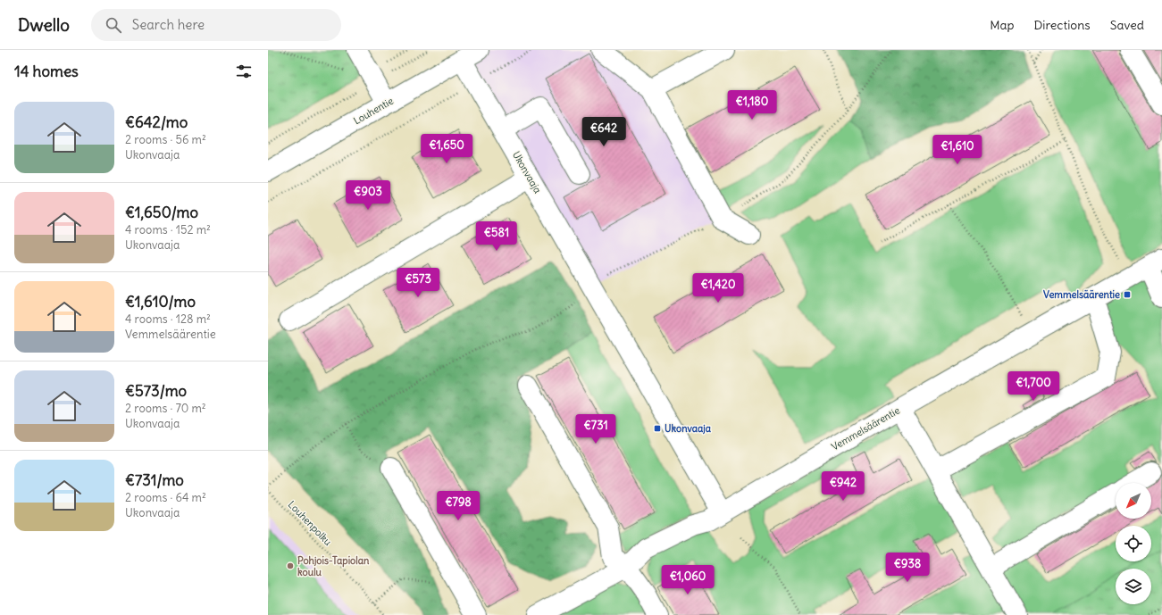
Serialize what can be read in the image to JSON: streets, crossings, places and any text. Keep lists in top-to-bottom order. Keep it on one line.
{"streets":{"street":["Louhentie","Ukonvaaja","Vemmelsäärentie"],"path":["Louhenpolku"]},"crossings":[["Louhentie","Ukonvaaja"],["Ukonvaaja","Vemmelsäärentie"]],"places":{"transit":["Vemmelsäärentie","Ukonvaaja"],"other":["Pohjois-Tapiolan koulu"]},"north":"bottom left","page":{"header":"Dwello","search":"Search here","nav":["Map","Directions","Saved"],"heading":"14 homes","price":["€1,180","€642","€1,650","€1,610","€903","€581","€573","€1,420","€1,700","€731","€942","€798","€938","€1,060"],"list":[{"name":"€642/mo","note":"2 rooms · 56 m² · Ukonvaaja"},{"name":"€1,650/mo","note":"4 rooms · 152 m² · Ukonvaaja"},{"name":"€1,610/mo","note":"4 rooms · 128 m² · Vemmelsäärentie"},{"name":"€573/mo","note":"2 rooms · 70 m² · Ukonvaaja"},{"name":"€731/mo","note":"2 rooms · 64 m² · Ukonvaaja"}]}}
